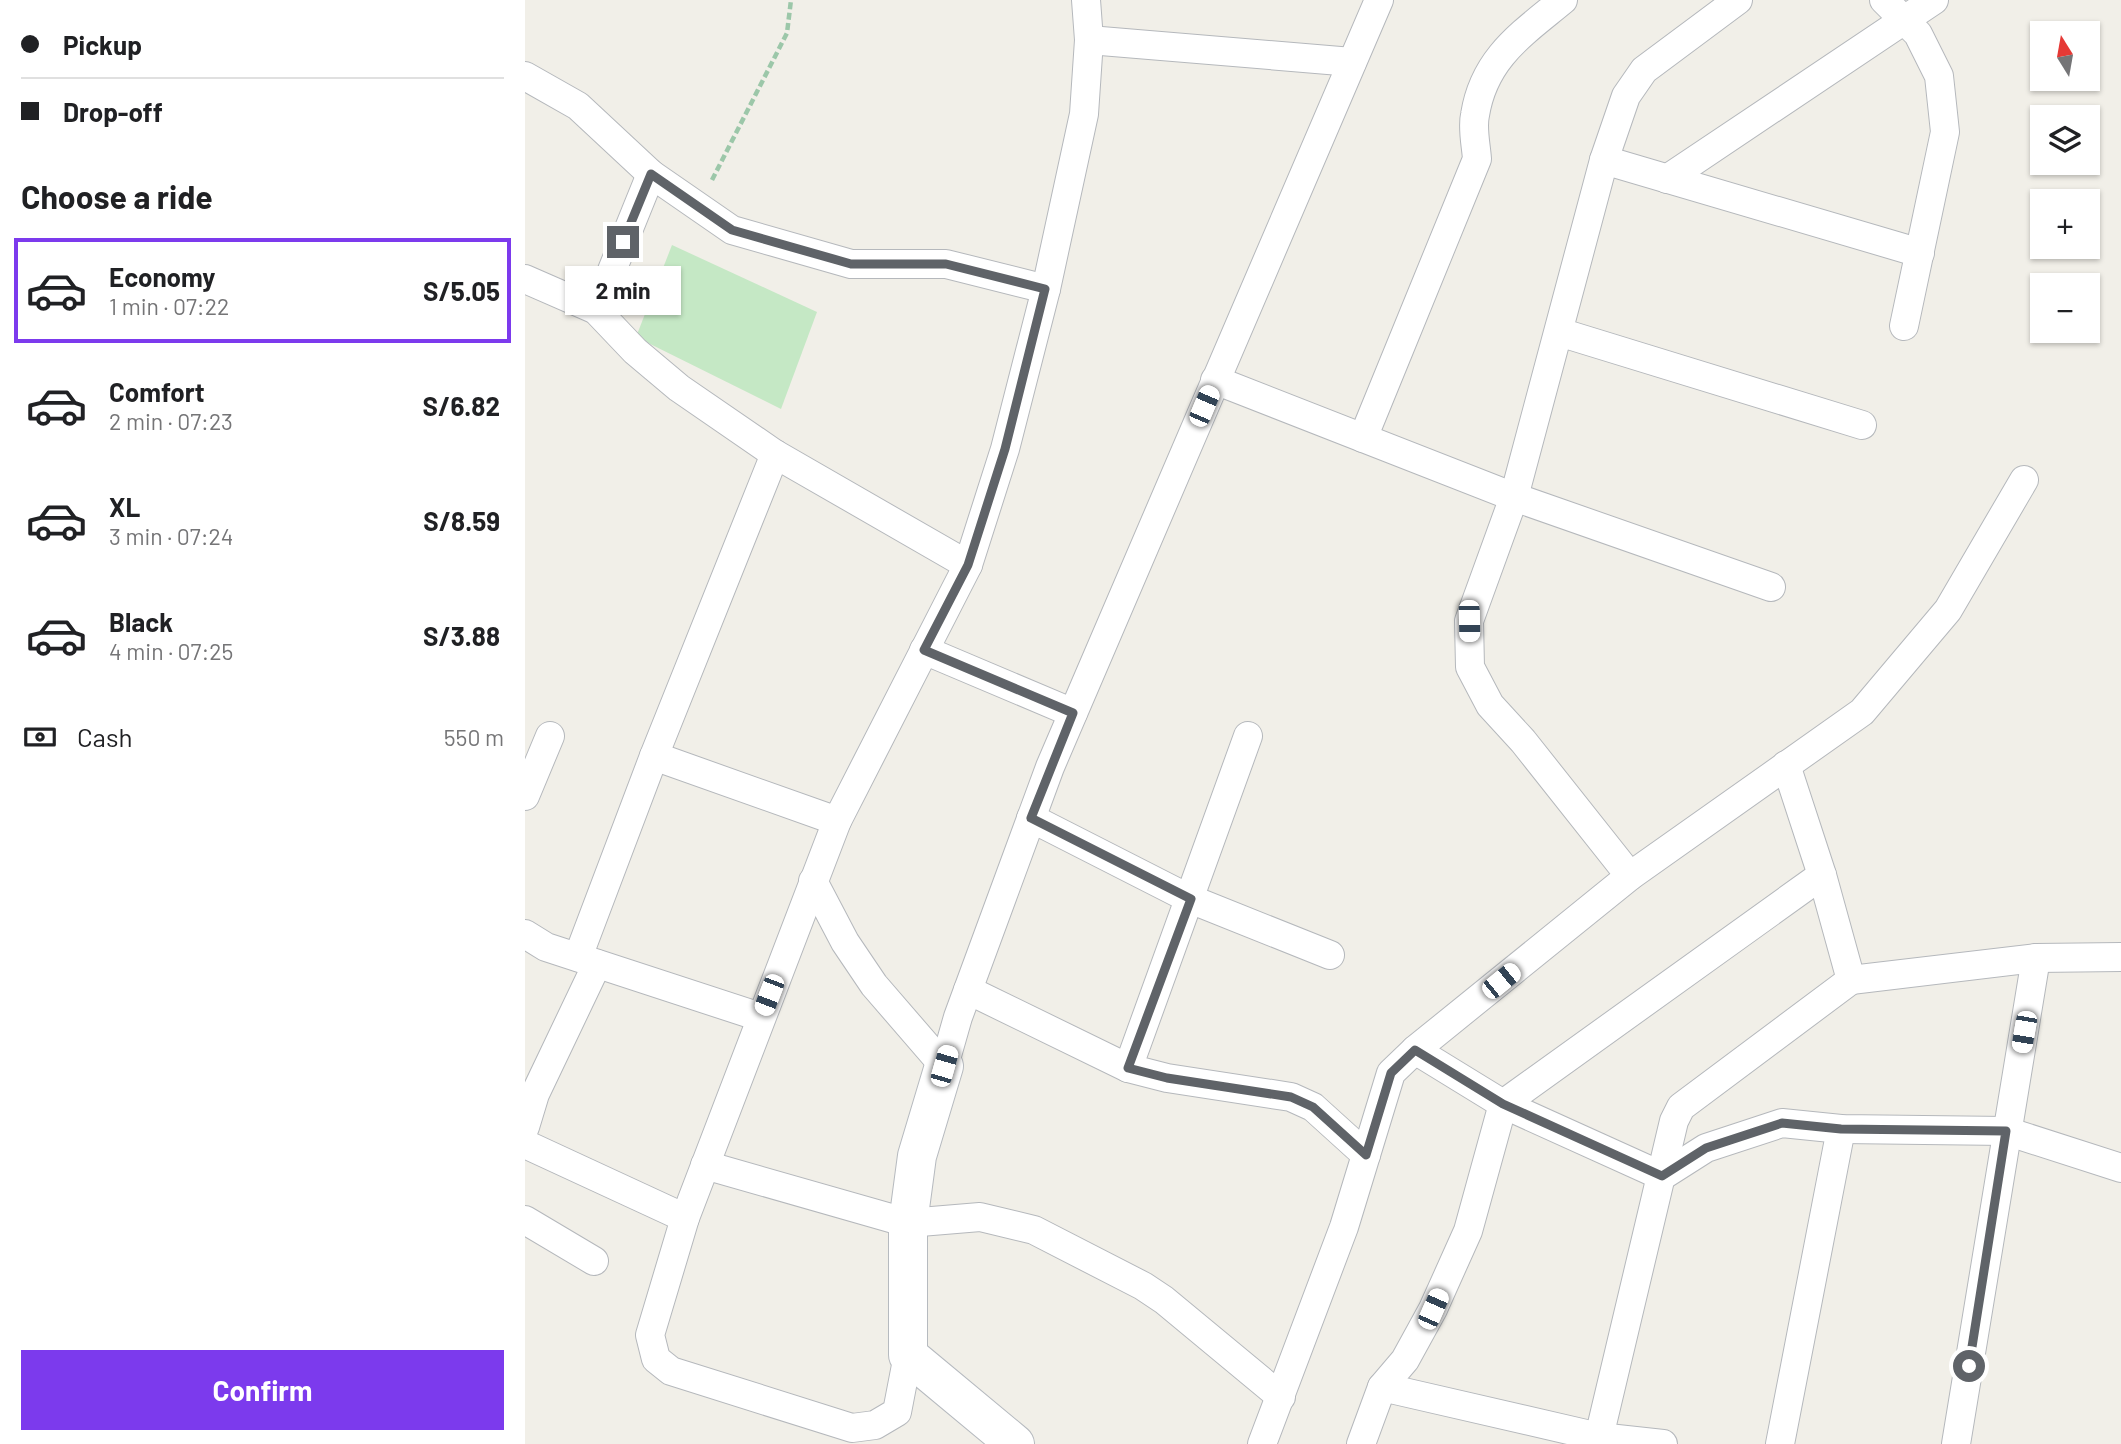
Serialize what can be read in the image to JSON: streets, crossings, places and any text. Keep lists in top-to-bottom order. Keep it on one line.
{"north":"top","page":{"banner":["Pickup","Drop-off"],"map_buttons":["+","−"],"heading":"Choose a ride","list":[{"name":"Economy","note":"1 min · 07:22","value":"S/5.05"},{"name":"Comfort","note":"2 min · 07:23","value":"S/6.82"},{"name":"XL","note":"3 min · 07:24","value":"S/8.59"},{"name":"Black","note":"4 min · 07:25","value":"S/3.88"}],"bubble":"2 min","pay":["Cash","550 m"],"buttons":"Confirm"}}
